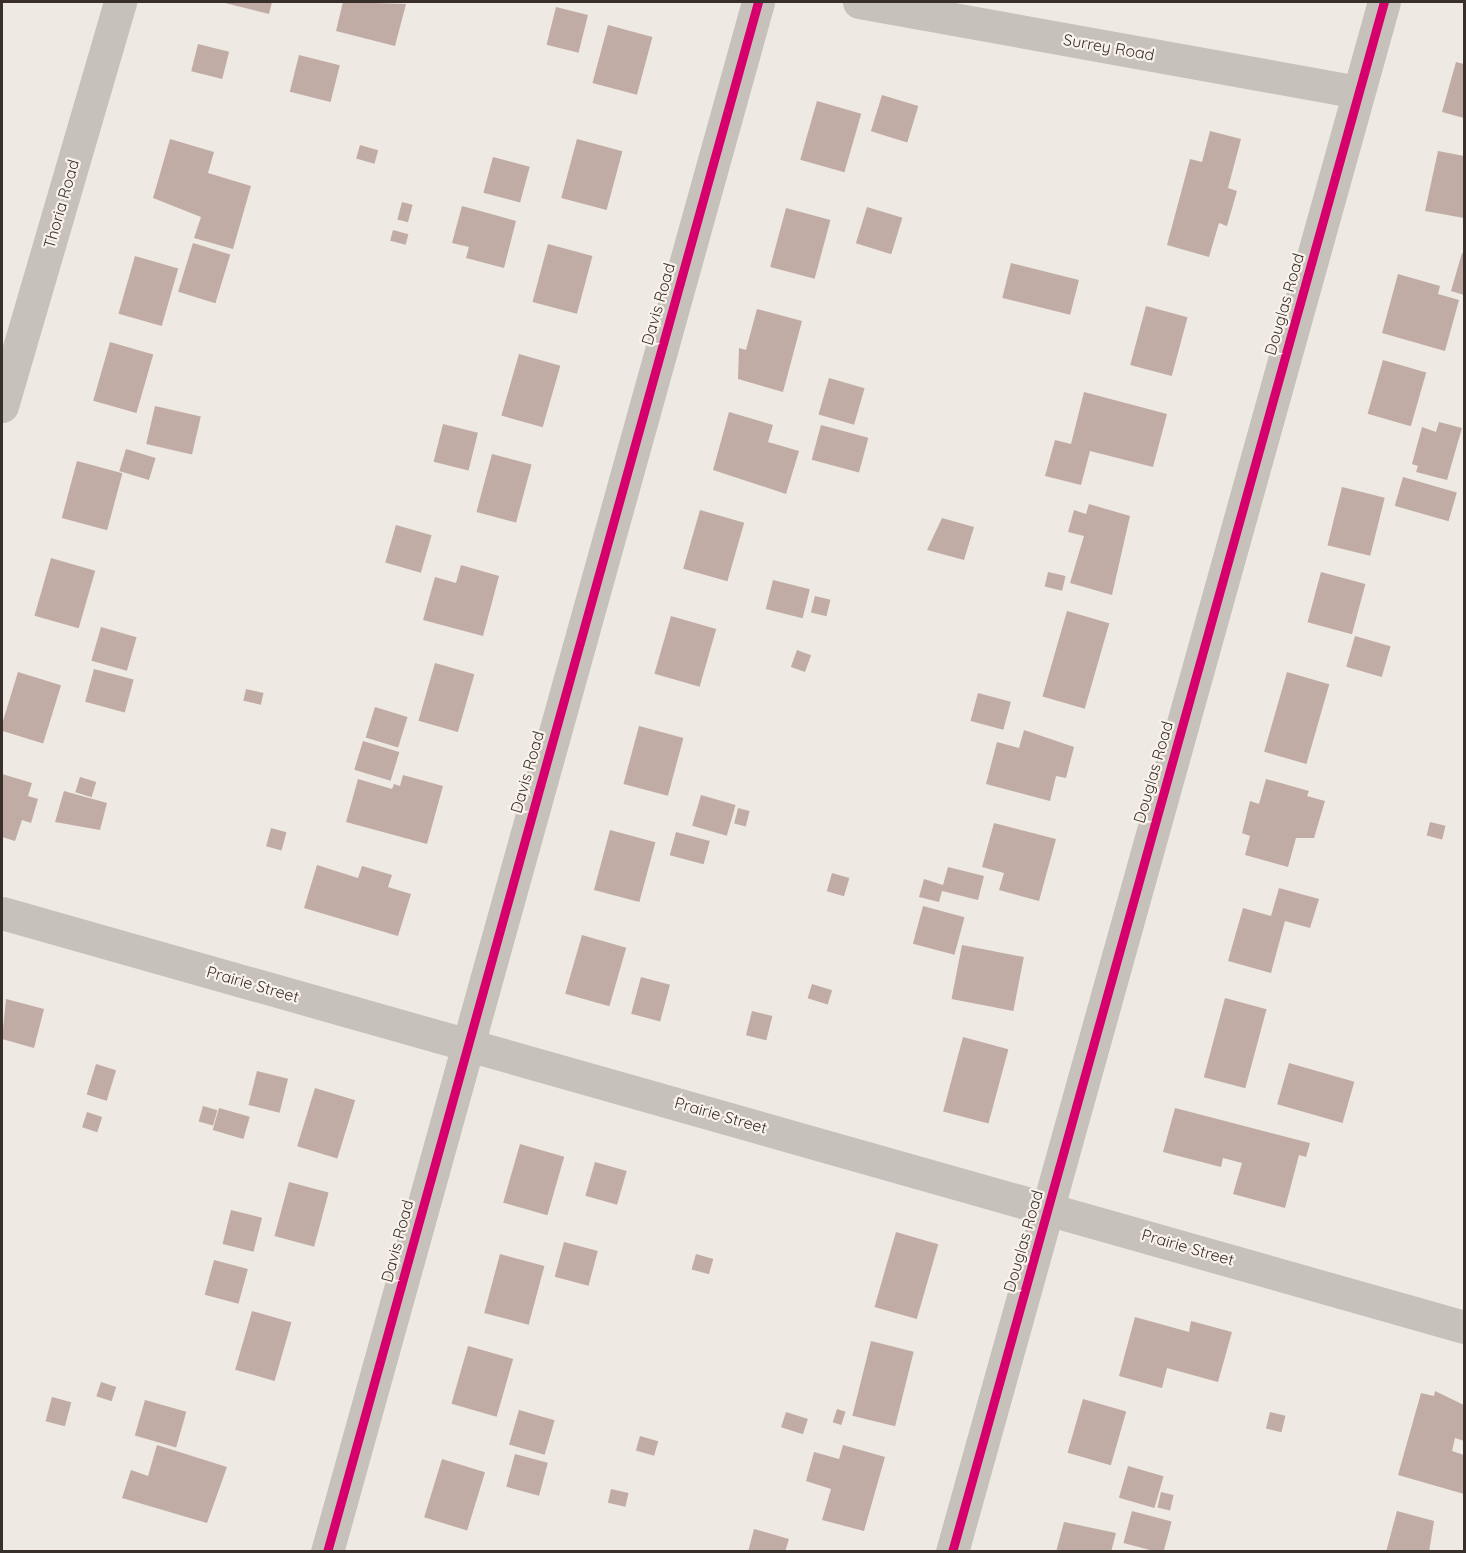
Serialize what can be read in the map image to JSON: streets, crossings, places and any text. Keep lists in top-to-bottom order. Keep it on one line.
{"streets":{"street":["Surrey Road","Thoria Road","Davis Road","Douglas Road","Prairie Street"]},"crossings":[["Surrey Road","Douglas Road"],["Davis Road","Prairie Street"],["Douglas Road","Prairie Street"]]}
